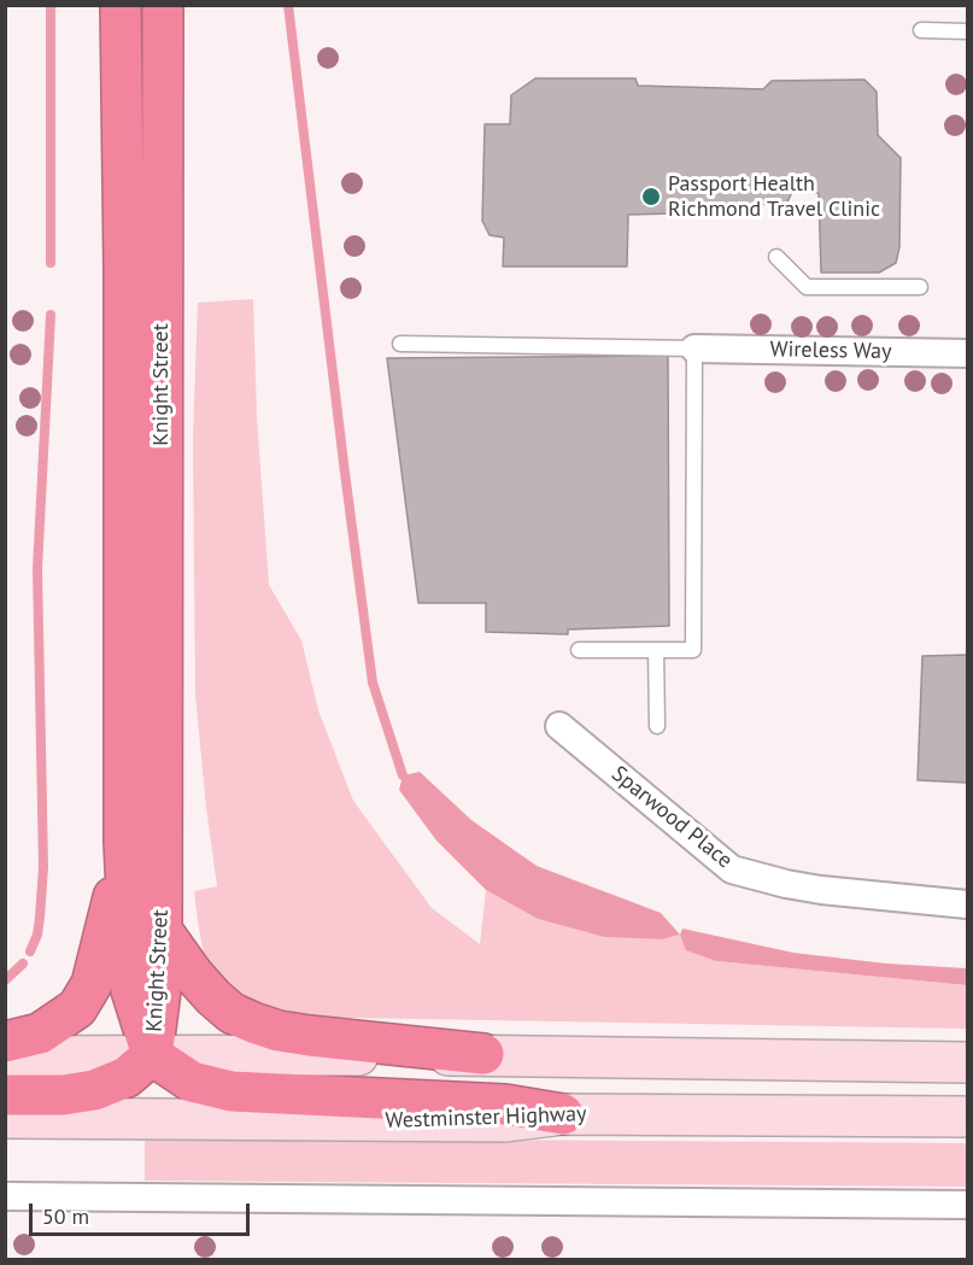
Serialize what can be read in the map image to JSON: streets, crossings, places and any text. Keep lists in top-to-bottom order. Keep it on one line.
{"streets":{"highway":["Knight Street"],"main road":["Westminster Highway"],"street":["Wireless Way","Sparwood Place"]},"places":["Passport Health Richmond Travel Clinic"],"scale_bar":"50 m"}
